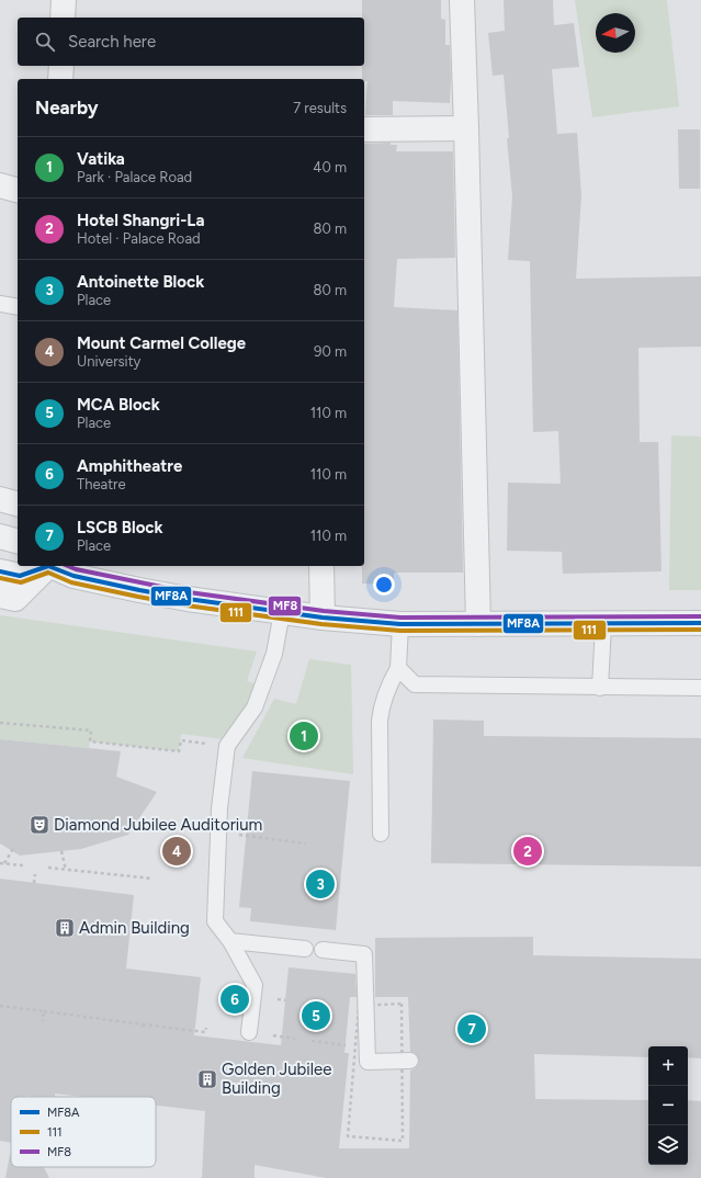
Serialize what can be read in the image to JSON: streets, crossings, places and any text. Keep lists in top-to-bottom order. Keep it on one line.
{"places":{"theatre":["Diamond Jubilee Auditorium"],"building":["Admin Building","Golden Jubilee Building"]},"lines":["transit line MF8A","transit line MF8","transit line 111"],"legend":["MF8A","111","MF8"],"north":"left","page":{"search":"Search here","heading":["Nearby","7 results"],"list":[{"mark":"1","name":"Vatika","note":"Park · Palace Road","value":"40 m"},{"mark":"2","name":"Hotel Shangri-La","note":"Hotel · Palace Road","value":"80 m"},{"mark":"3","name":"Antoinette Block","note":"Place","value":"80 m"},{"mark":"4","name":"Mount Carmel College","note":"University","value":"90 m"},{"mark":"5","name":"MCA Block","note":"Place","value":"110 m"},{"mark":"6","name":"Amphitheatre","note":"Theatre","value":"110 m"},{"mark":"7","name":"LSCB Block","note":"Place","value":"110 m"}],"pins":["1","2","4","3","6","5","7"],"map_buttons":["+","−"]}}
